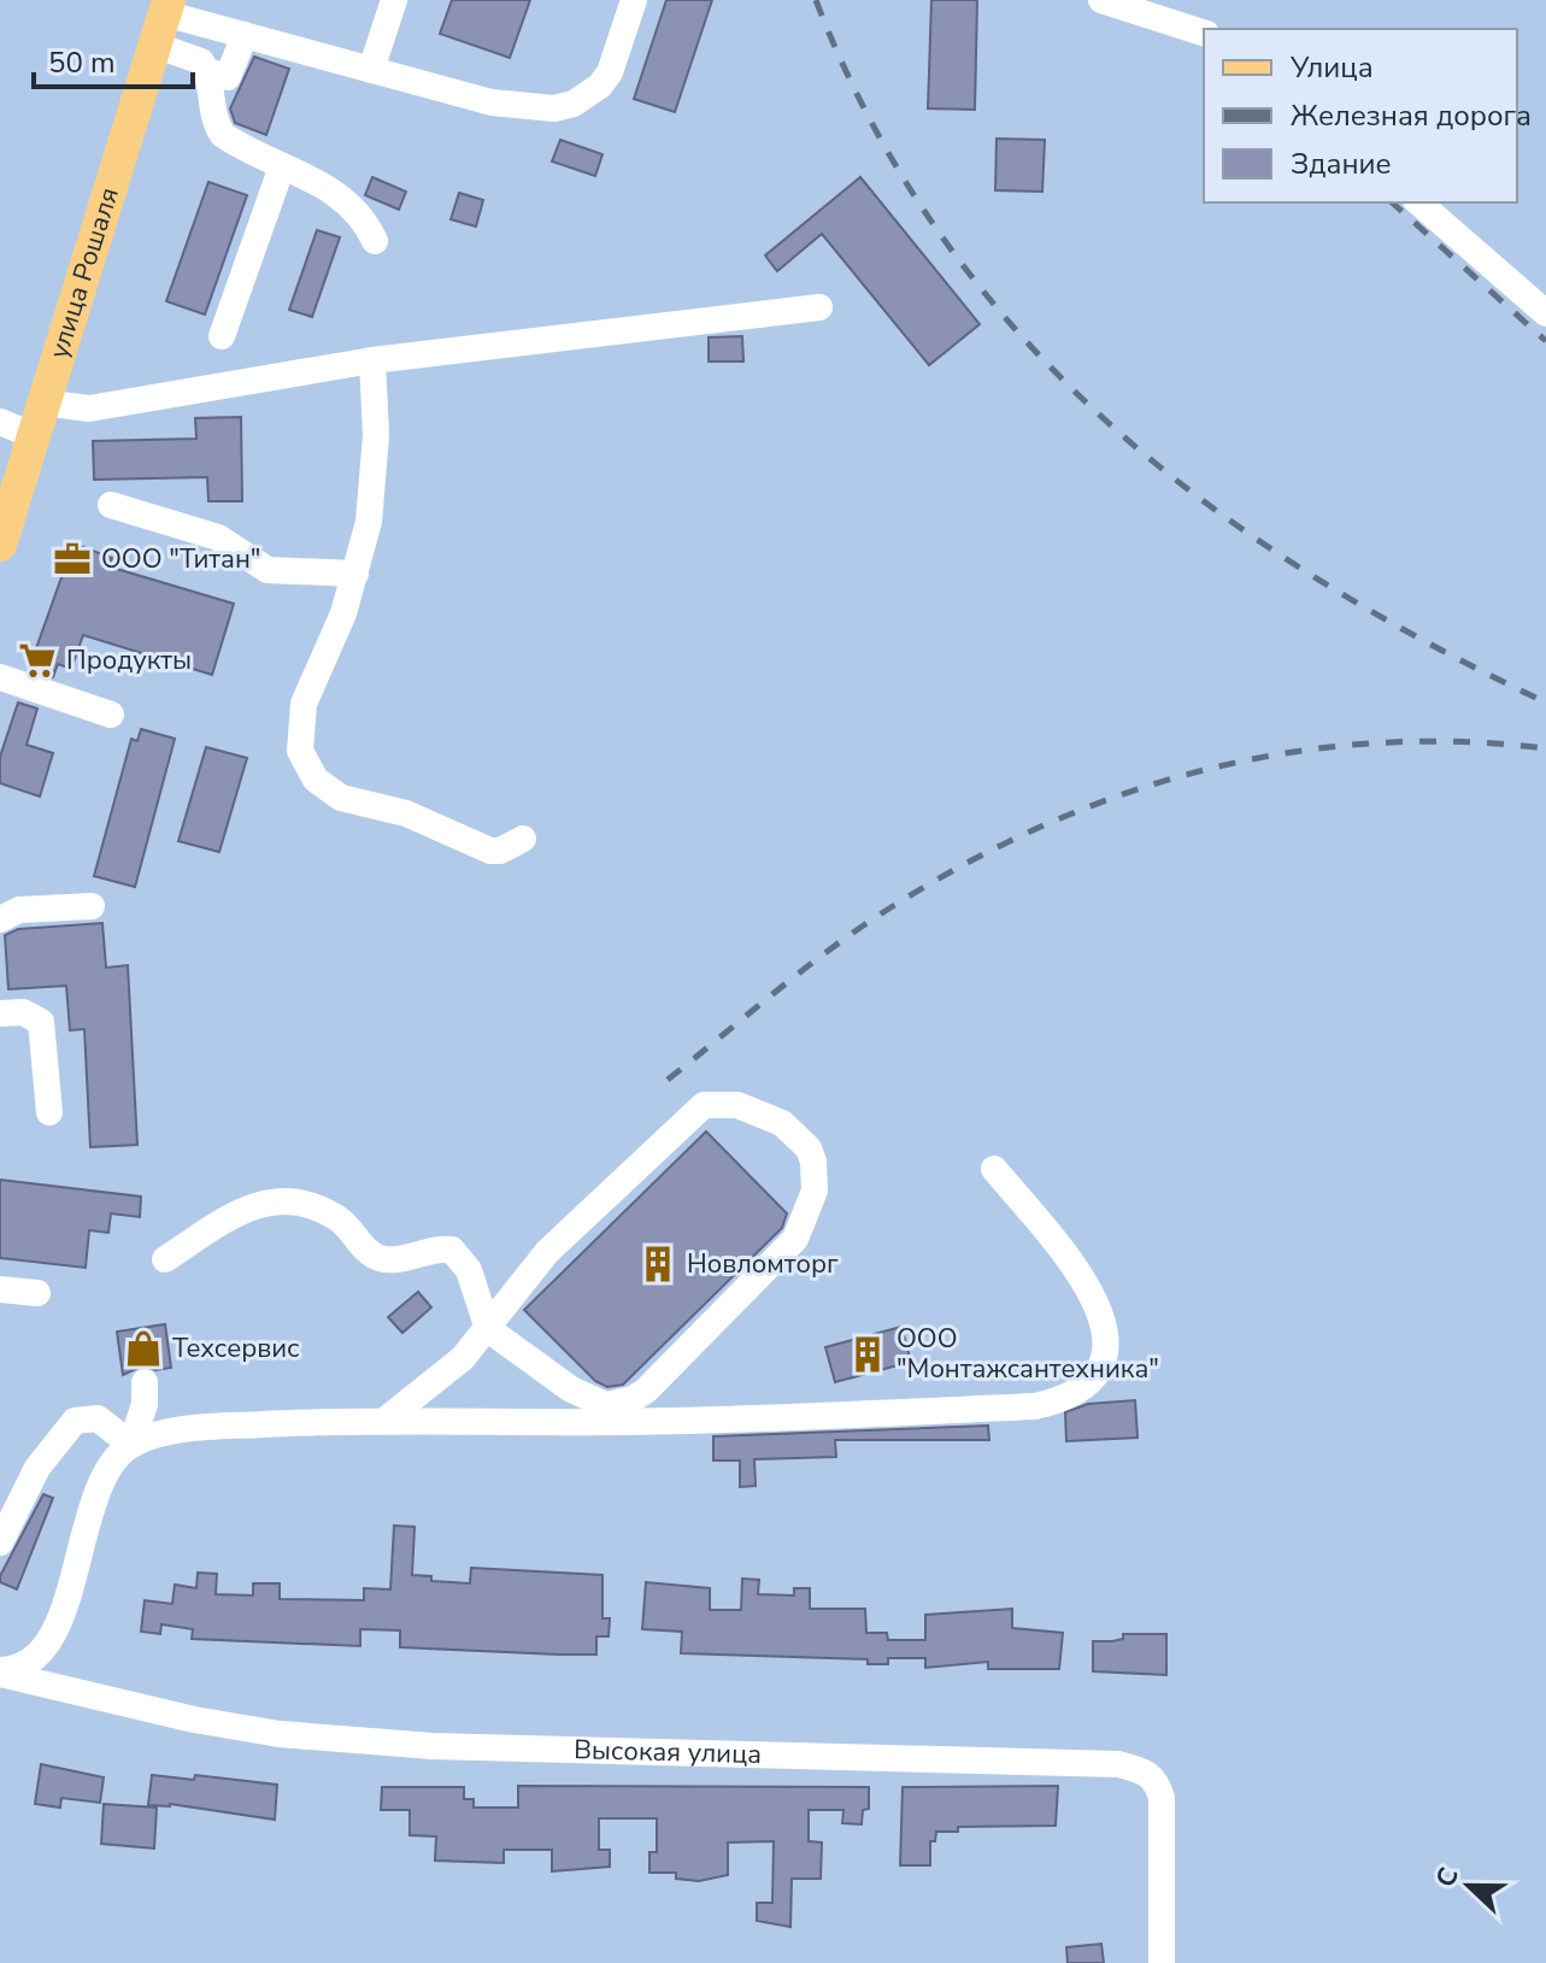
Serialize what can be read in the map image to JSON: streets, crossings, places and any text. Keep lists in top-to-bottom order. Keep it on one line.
{"streets":{"main road":["улица Рошаля"],"street":["Высокая улица"]},"places":{"office":["ООО \"Титан\""],"supermarket":["Продукты"],"building":["Новломторг","ООО \"Монтажсантехника\""],"shop":["Техсервис"]},"legend":["Улица","Железная дорога","Здание"],"scale_bar":"50 m","north":"left"}
